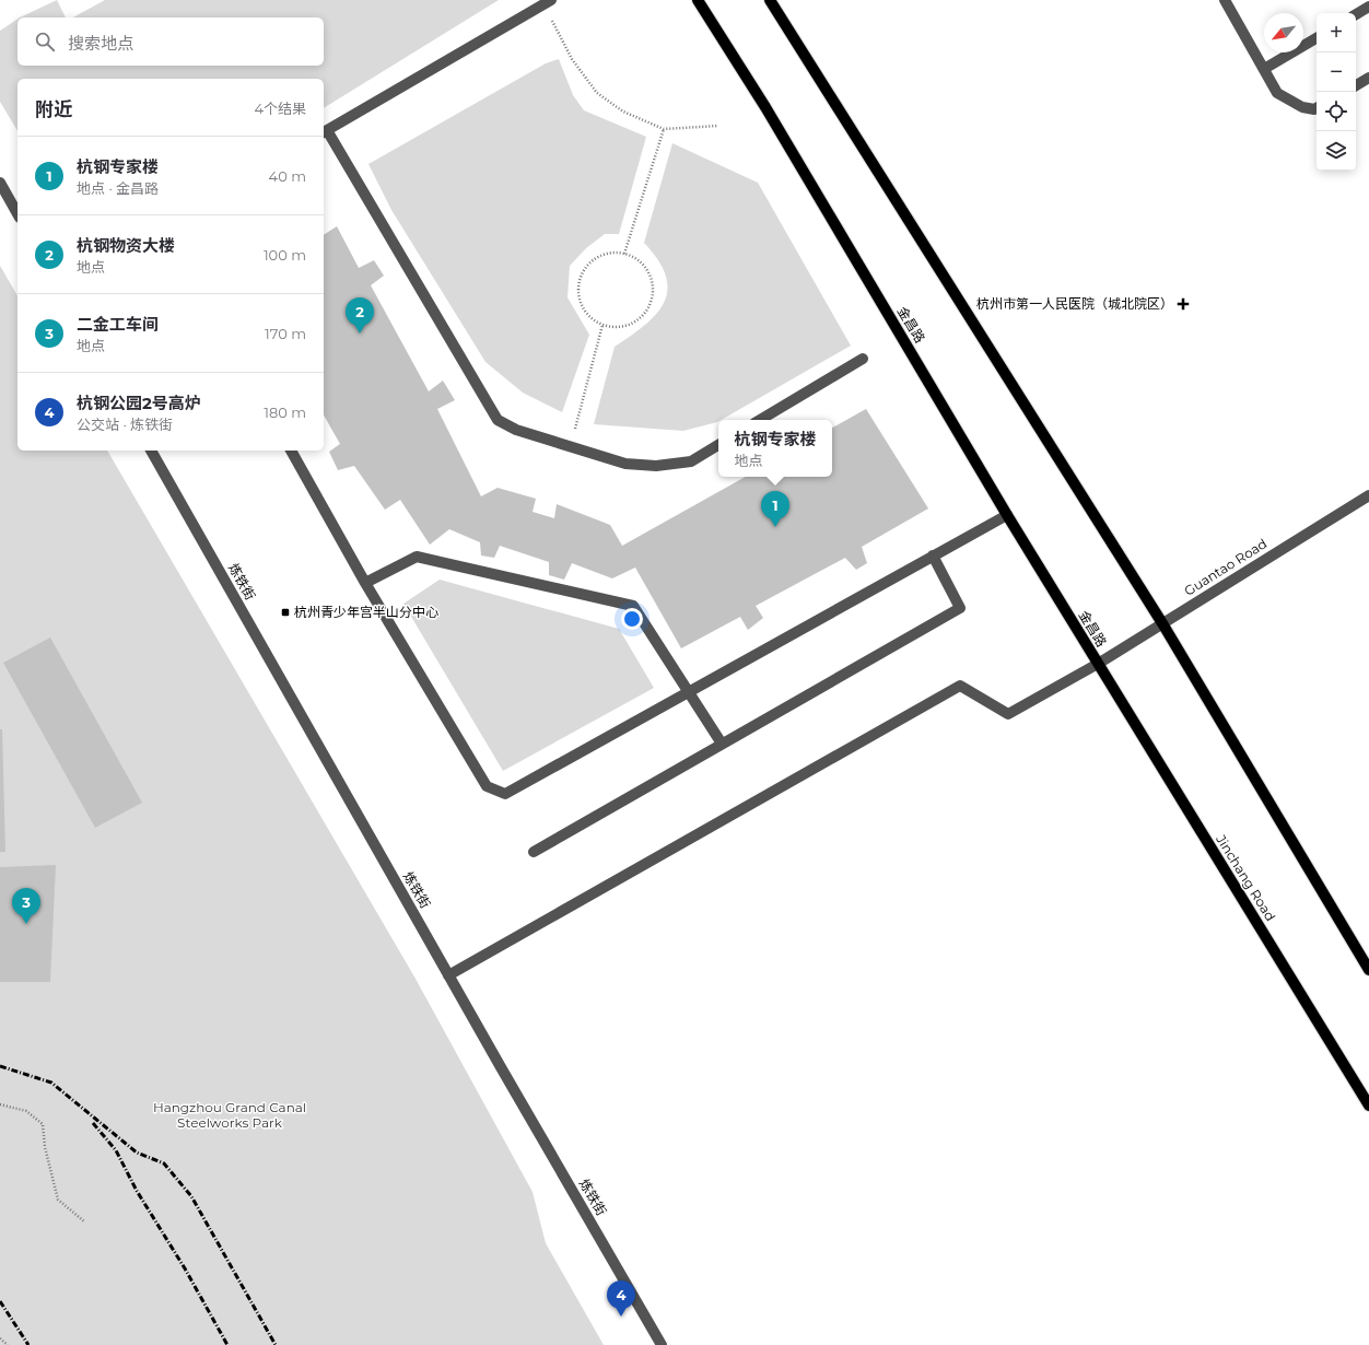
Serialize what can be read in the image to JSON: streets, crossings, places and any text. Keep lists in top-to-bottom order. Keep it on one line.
{"streets":{"main road":["金昌路","Jinchang Road"],"street":["Guantao Road","炼铁街"]},"crossings":[["金昌路","Guantao Road"],["金昌路","Jinchang Road"],["Guantao Road","炼铁街"],["Guantao Road","Jinchang Road"]],"parks":["Hangzhou Grand Canal Steelworks Park"],"places":{"health":["杭州市第一人民医院（城北院区）"],"transit":["杭州青少年宫半山分中心"]},"north":"bottom left","page":{"map_buttons":["+","−"],"search":"搜索地点","heading":["附近","4个结果"],"list":[{"mark":"1","name":"杭钢专家楼","note":"地点 · 金昌路","value":"40 m"},{"mark":"2","name":"杭钢物资大楼","note":"地点","value":"100 m"},{"mark":"3","name":"二金工车间","note":"地点","value":"170 m"},{"mark":"4","name":"杭钢公园2号高炉","note":"公交站 · 炼铁街","value":"180 m"}],"pins":["2","1","3","4"],"popup":["杭钢专家楼","地点"]}}
